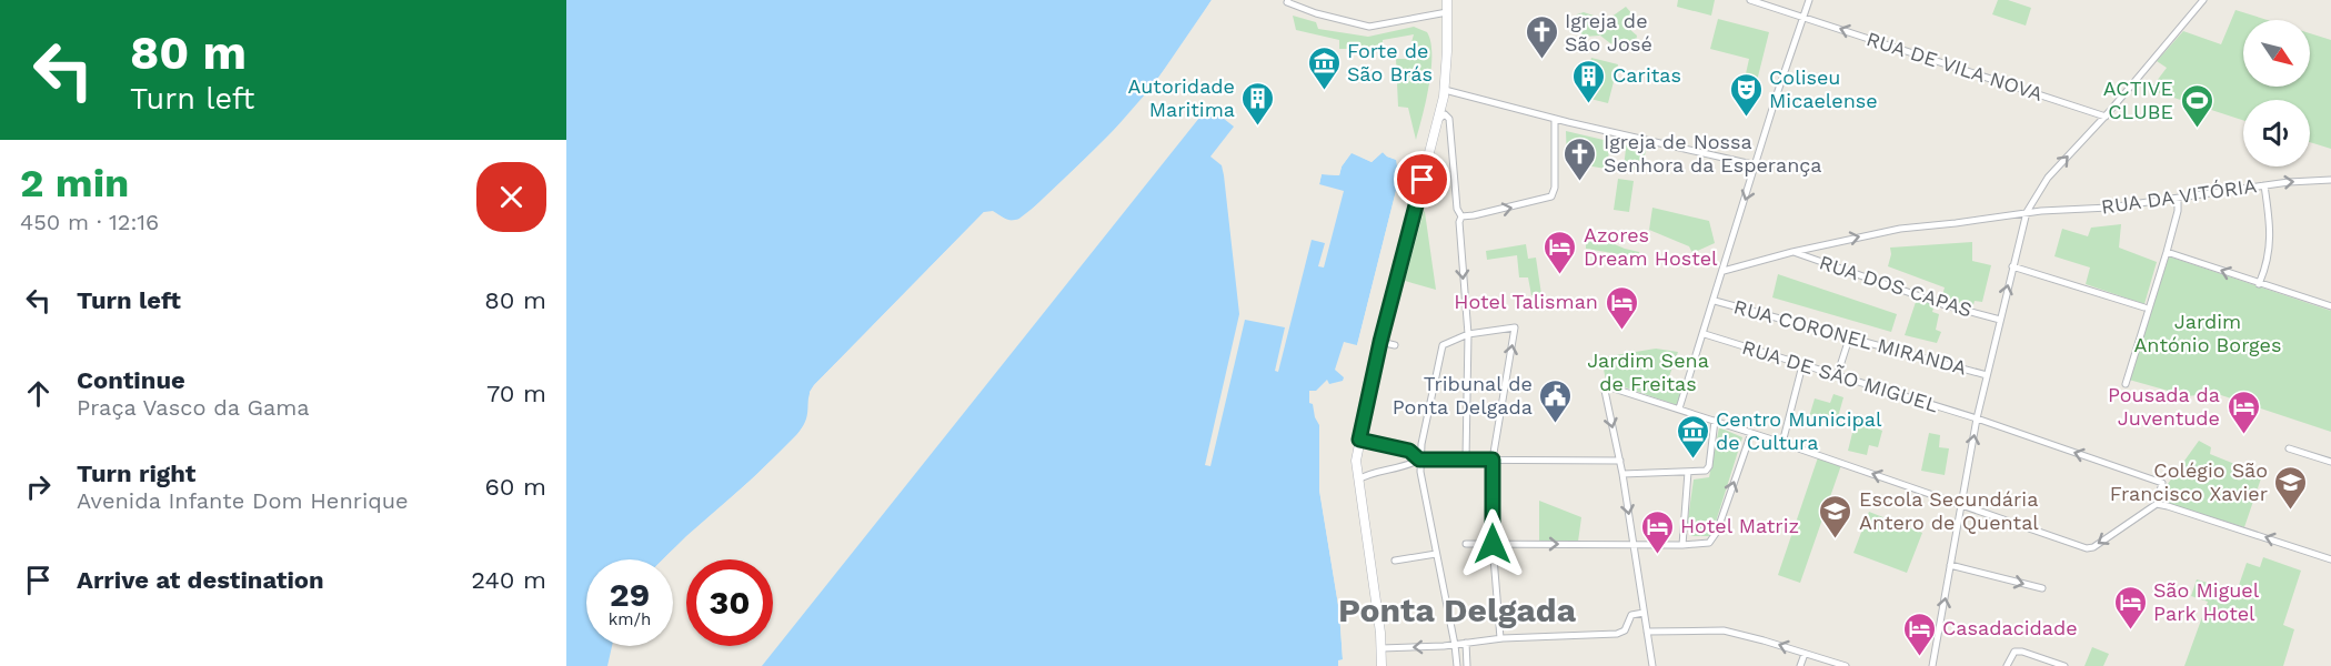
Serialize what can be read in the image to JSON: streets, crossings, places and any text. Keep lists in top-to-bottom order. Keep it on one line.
{"streets":{"street":["RUA DE VILA NOVA","RUA DA VITÓRIA","RUA DOS CAPAS","RUA CORONEL MIRANDA","RUA DE SÃO MIGUEL"]},"crossings":[["RUA DA VITÓRIA","RUA DOS CAPAS"]],"one_way":["RUA DE VILA NOVA","RUA DA VITÓRIA","RUA DE SÃO MIGUEL"],"districts":["Ponta Delgada"],"parks":["Jardim António Borges","Jardim Sena de Freitas"],"places":{"church":["Igreja de São José","Igreja de Nossa Senhora da Esperança"],"museum":["Forte de São Brás","Centro Municipal de Cultura"],"building":["Caritas","Autoridade Maritima"],"theatre":["Coliseu Micaelense"],"sports":["ACTIVE CLUBE"],"hotel":["Azores Dream Hostel","Hotel Talisman","Pousada da Juventude","Hotel Matriz","São Miguel Park Hotel","Casadacidade"],"public building":["Tribunal de Ponta Delgada"],"school or university":["Colégio São Francisco Xavier","Escola Secundária Antero de Quental"]},"north":"bottom right","page":{"turn":["80 m","Turn left"],"heading":["2 min","450 m · 12:16"],"list":[{"name":"Turn left","value":"80 m"},{"name":"Continue","note":"Praça Vasco da Gama","value":"70 m"},{"name":"Turn right","note":"Avenida Infante Dom Henrique","value":"60 m"},{"name":"Arrive at destination","value":"240 m"}],"speed":"29 km/h","limit":"30"}}
